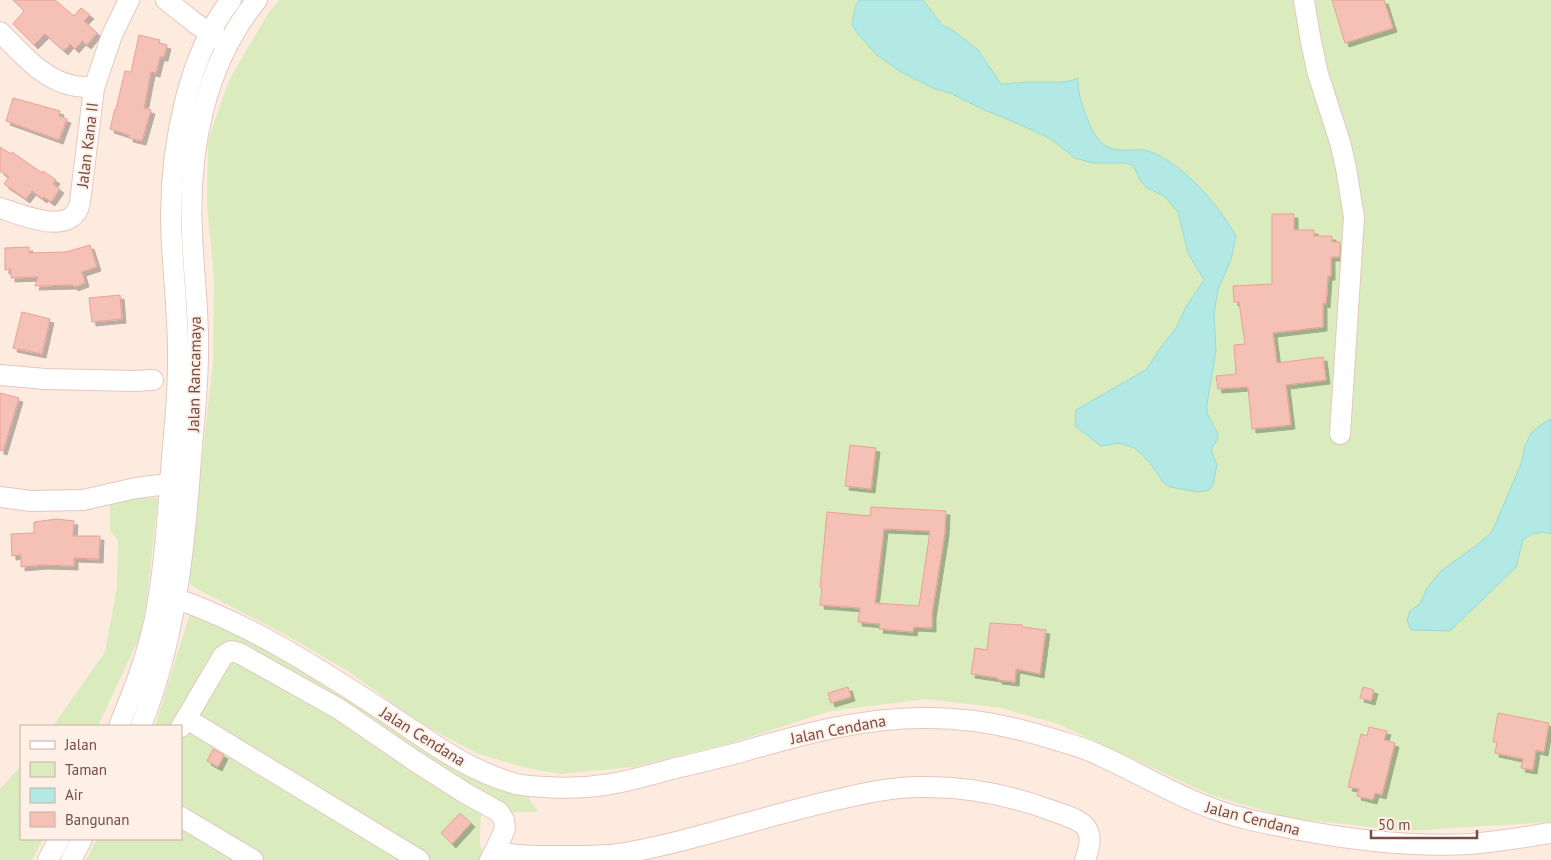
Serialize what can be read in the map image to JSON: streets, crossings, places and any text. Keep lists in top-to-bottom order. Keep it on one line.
{"streets":{"street":["Jalan Kana II","Jalan Rancamaya","Jalan Cendana"]},"crossings":[["Jalan Rancamaya","Jalan Cendana"]],"legend":["Jalan","Taman","Air","Bangunan"],"scale_bar":"50 m"}
